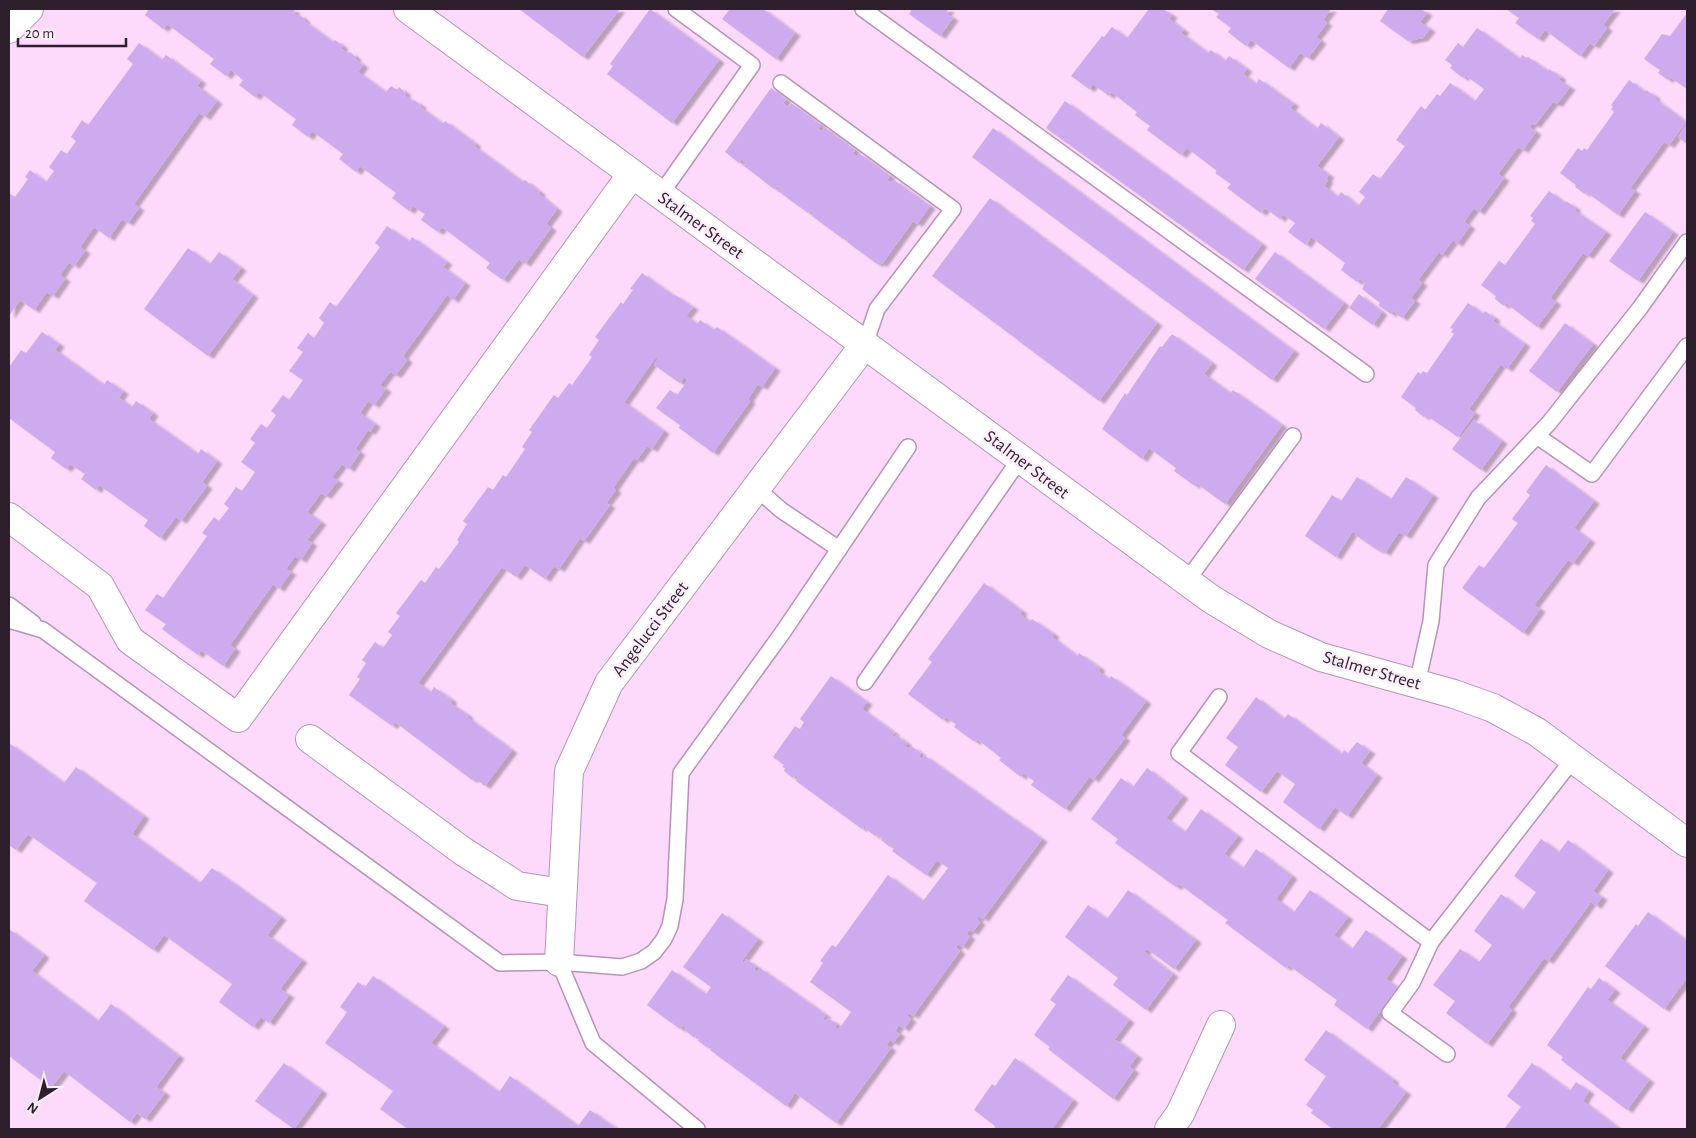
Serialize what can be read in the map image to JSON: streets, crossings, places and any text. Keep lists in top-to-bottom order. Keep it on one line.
{"streets":{"street":["Stalmer Street","Angelucci Street"]},"crossings":[["Stalmer Street","Angelucci Street"]],"scale_bar":"20 m","north":"bottom left"}
